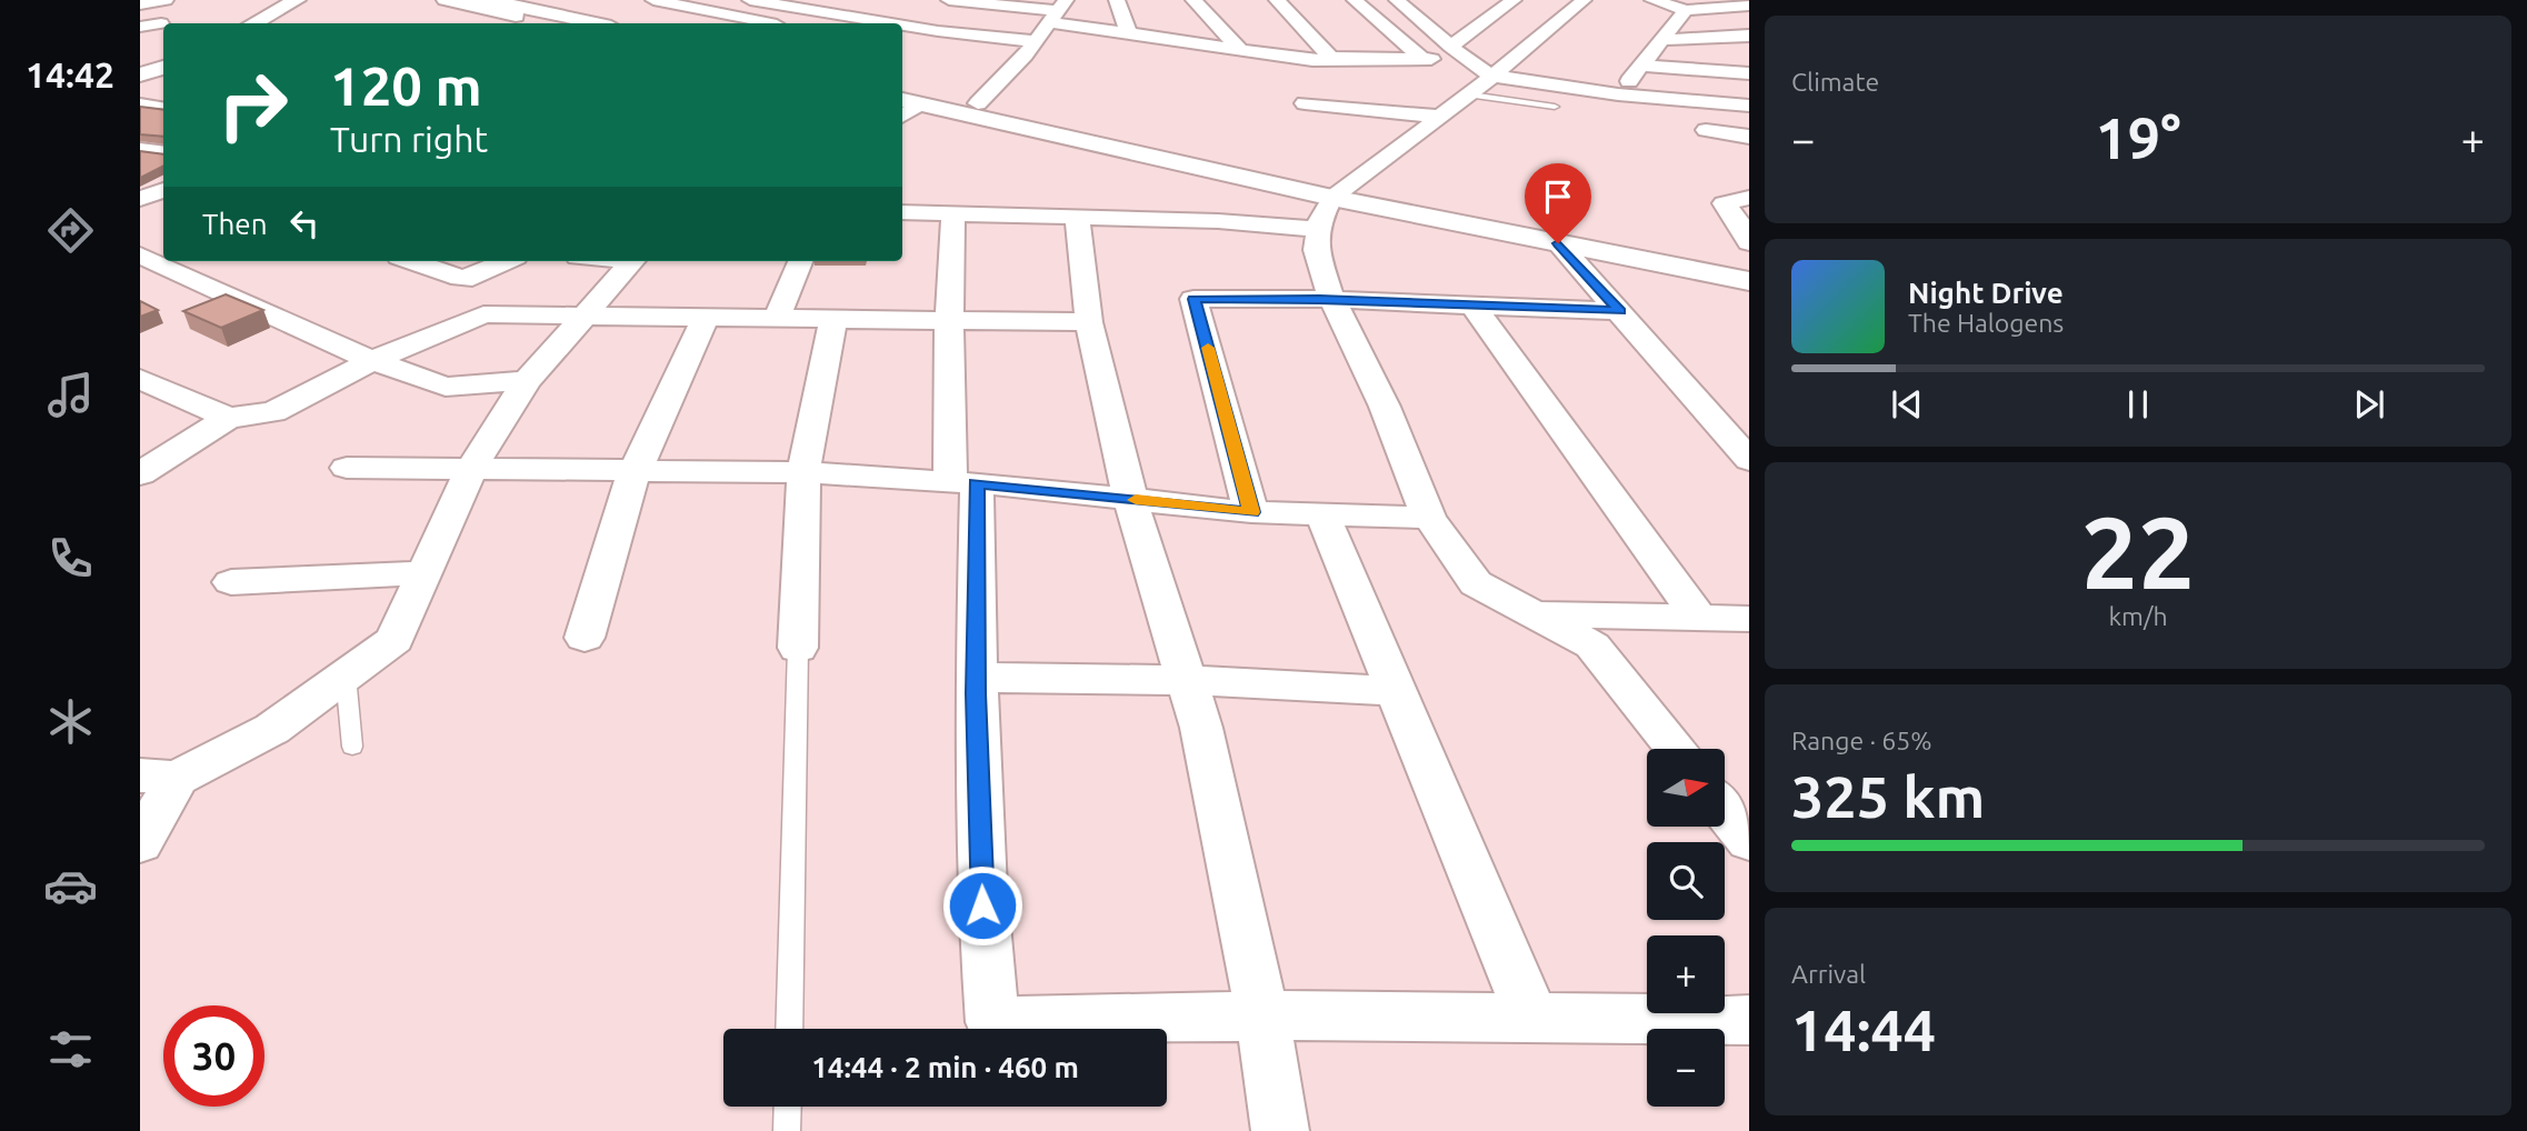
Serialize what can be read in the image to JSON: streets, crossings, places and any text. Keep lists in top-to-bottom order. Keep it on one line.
{"north":"right","page":{"tabs":"14:42","tile":["Climate",["22","km/h"],["Range · 65%","325 km"],["Arrival","14:44"]],"turn":["120 m","Turn right"],"heat":["−","19°","+"],"then":"Then","song":["Night Drive","The Halogens"],"map_buttons":["+","−"],"limit":"30","trip":"14:44 · 2 min · 460 m"}}
